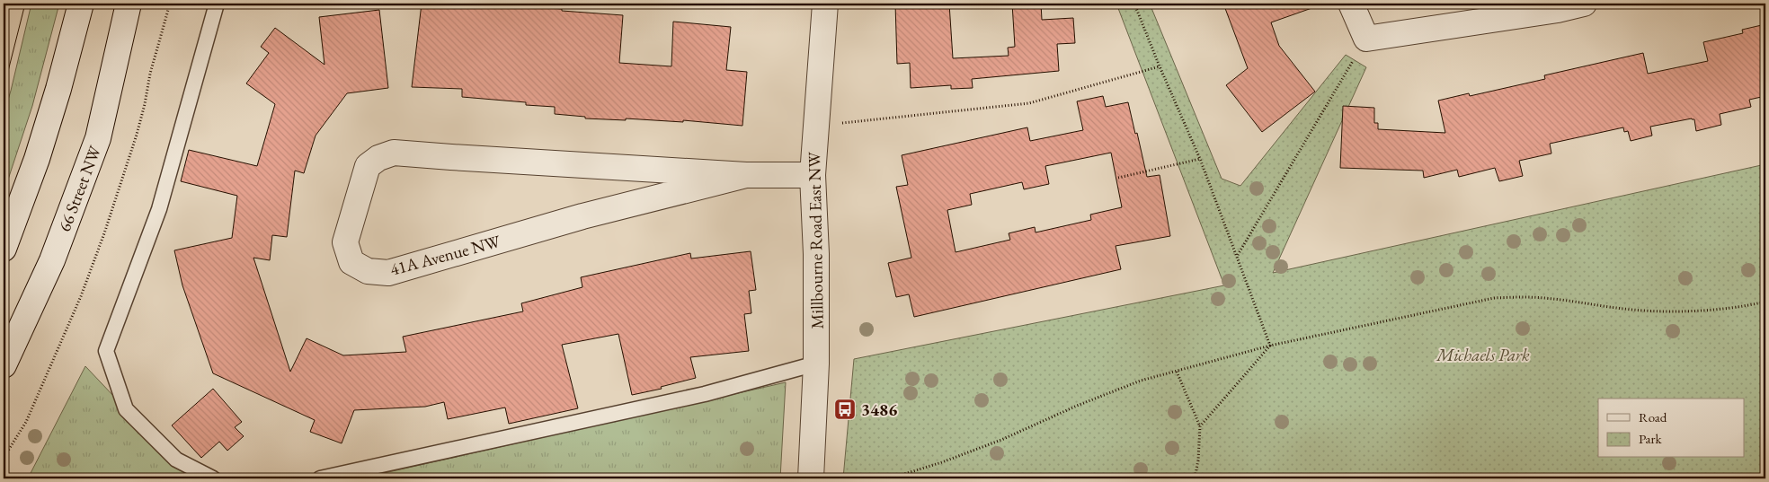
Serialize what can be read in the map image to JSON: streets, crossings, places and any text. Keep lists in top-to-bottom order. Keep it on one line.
{"streets":{"street":["66 Street NW","Millbourne Road East NW","41A Avenue NW"]},"crossings":[["Millbourne Road East NW","41A Avenue NW"]],"parks":["Michaels Park"],"places":{"bus stop":["3486"]},"legend":["Road","Park"]}
